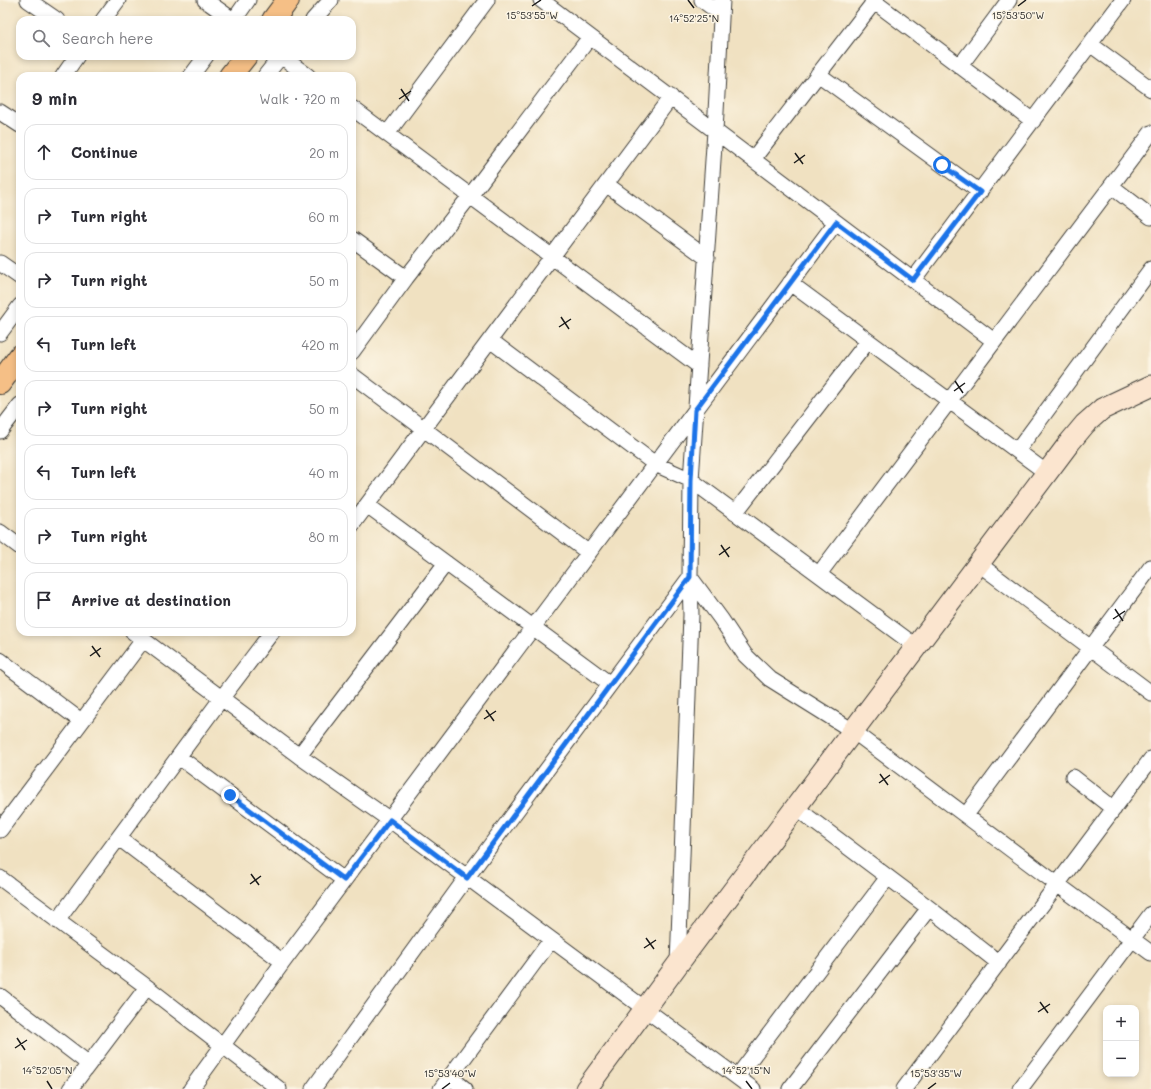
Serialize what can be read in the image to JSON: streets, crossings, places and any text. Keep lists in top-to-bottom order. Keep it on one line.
{"page":{"search":"Search here","heading":["9 min","Walk · 720 m"],"list":[["Continue","20 m"],["Turn right","60 m"],["Turn right","50 m"],["Turn left","420 m"],["Turn right","50 m"],["Turn left","40 m"],["Turn right","80 m"],"Arrive at destination"],"map_buttons":["+","−"]},"coordinates":["15°53'50\"W","15°53'55\"W","14°52'25\"N","14°52'05\"N","14°52'15\"N","15°53'40\"W","15°53'35\"W"]}
